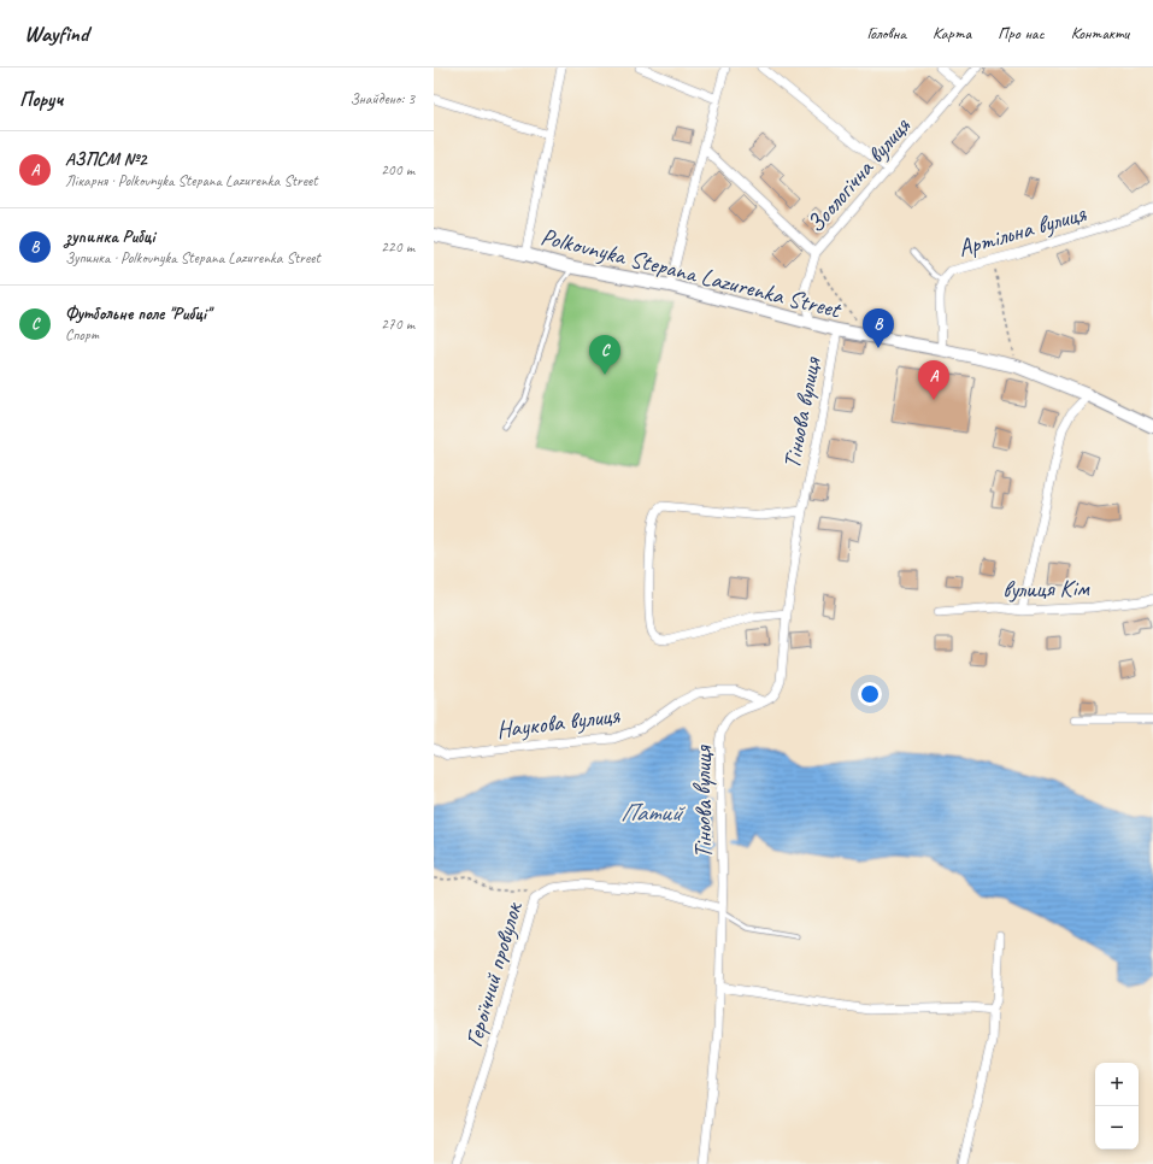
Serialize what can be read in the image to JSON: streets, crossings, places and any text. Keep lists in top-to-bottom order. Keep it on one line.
{"streets":{"street":["Зоологічна вулиця","Артільна вулиця","Polkovnyka Stepana Lazurenka Street","Тіньова вулиця","вулиця Кім","Наукова вулиця","Героїчний провулок"]},"crossings":[["Зоологічна вулиця","Polkovnyka Stepana Lazurenka Street"],["Артільна вулиця","Polkovnyka Stepana Lazurenka Street"],["Polkovnyka Stepana Lazurenka Street","Тіньова вулиця"],["Тіньова вулиця","Наукова вулиця"],["Тіньова вулиця","Героїчний провулок"]],"water":["Патий"],"page":{"header":"Wayfind","nav":["Головна","Карта","Про нас","Контакти"],"heading":["Поруч","Знайдено: 3"],"list":[{"mark":"A","name":"АЗПСМ №2","note":"Лікарня · Polkovnyka Stepana Lazurenka Street","value":"200 m"},{"mark":"B","name":"зупинка Рибці","note":"Зупинка · Polkovnyka Stepana Lazurenka Street","value":"220 m"},{"mark":"C","name":"Футбольне поле \"Рибці\"","note":"Спорт","value":"270 m"}],"pins":["B","C","A"],"map_buttons":["+","−"]}}
